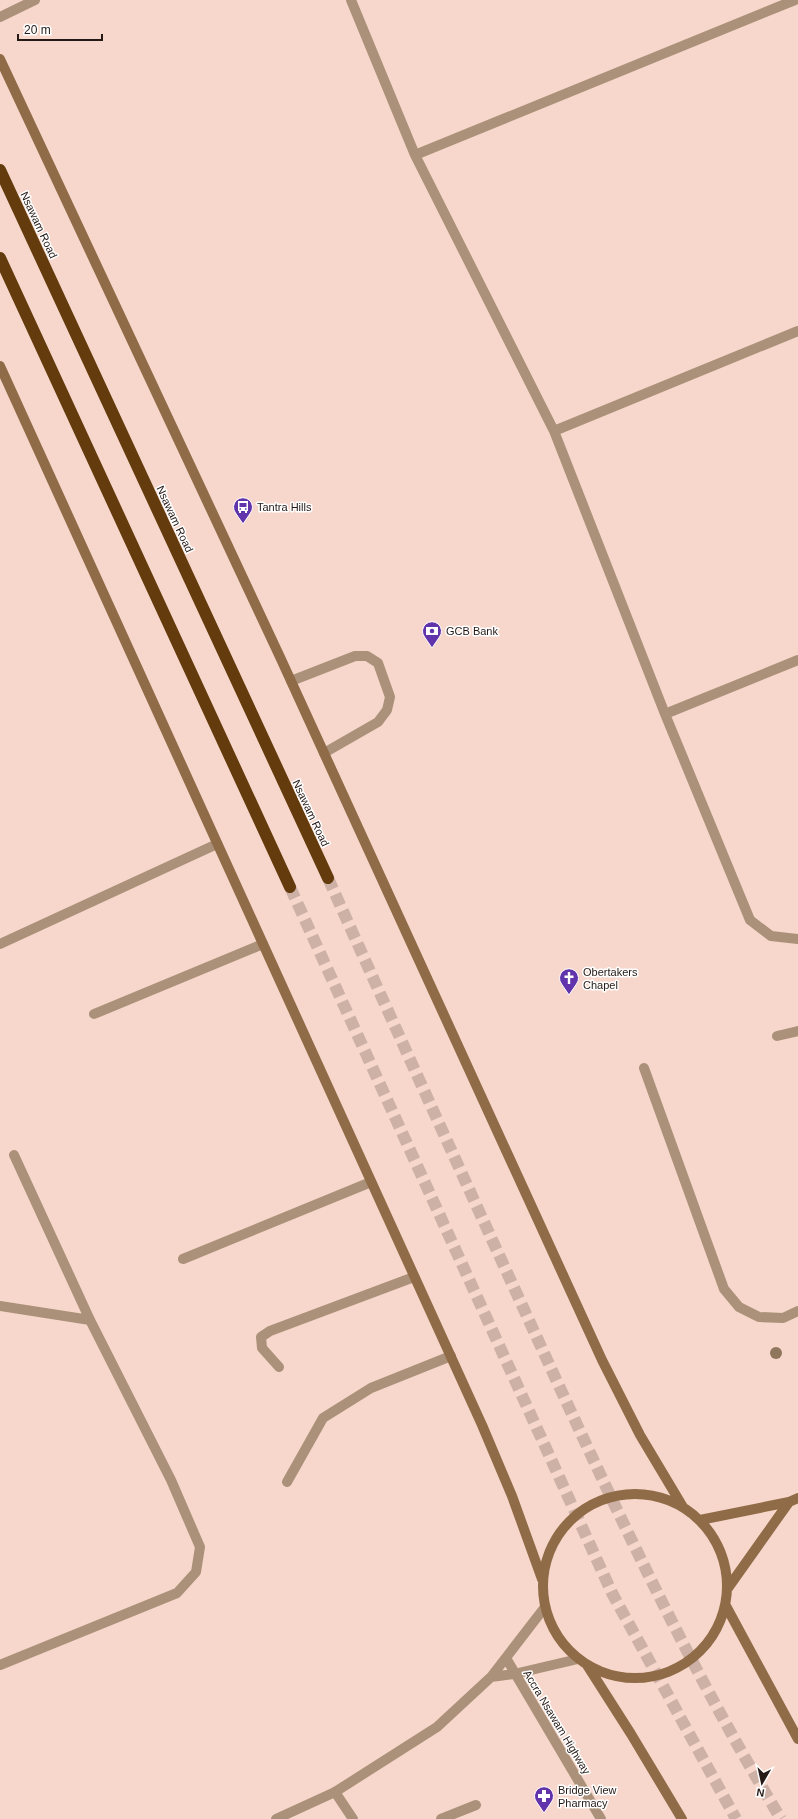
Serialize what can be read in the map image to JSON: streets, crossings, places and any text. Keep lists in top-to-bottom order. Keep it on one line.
{"streets":{"highway":["Nsawam Road"],"street":["Accra Nsawam Highway"]},"places":{"bus stop":["Tantra Hills"],"bank":["GCB Bank"],"church":["Obertakers Chapel"],"pharmacy":["Bridge View Pharmacy"]},"scale_bar":"20 m","north":"bottom"}
